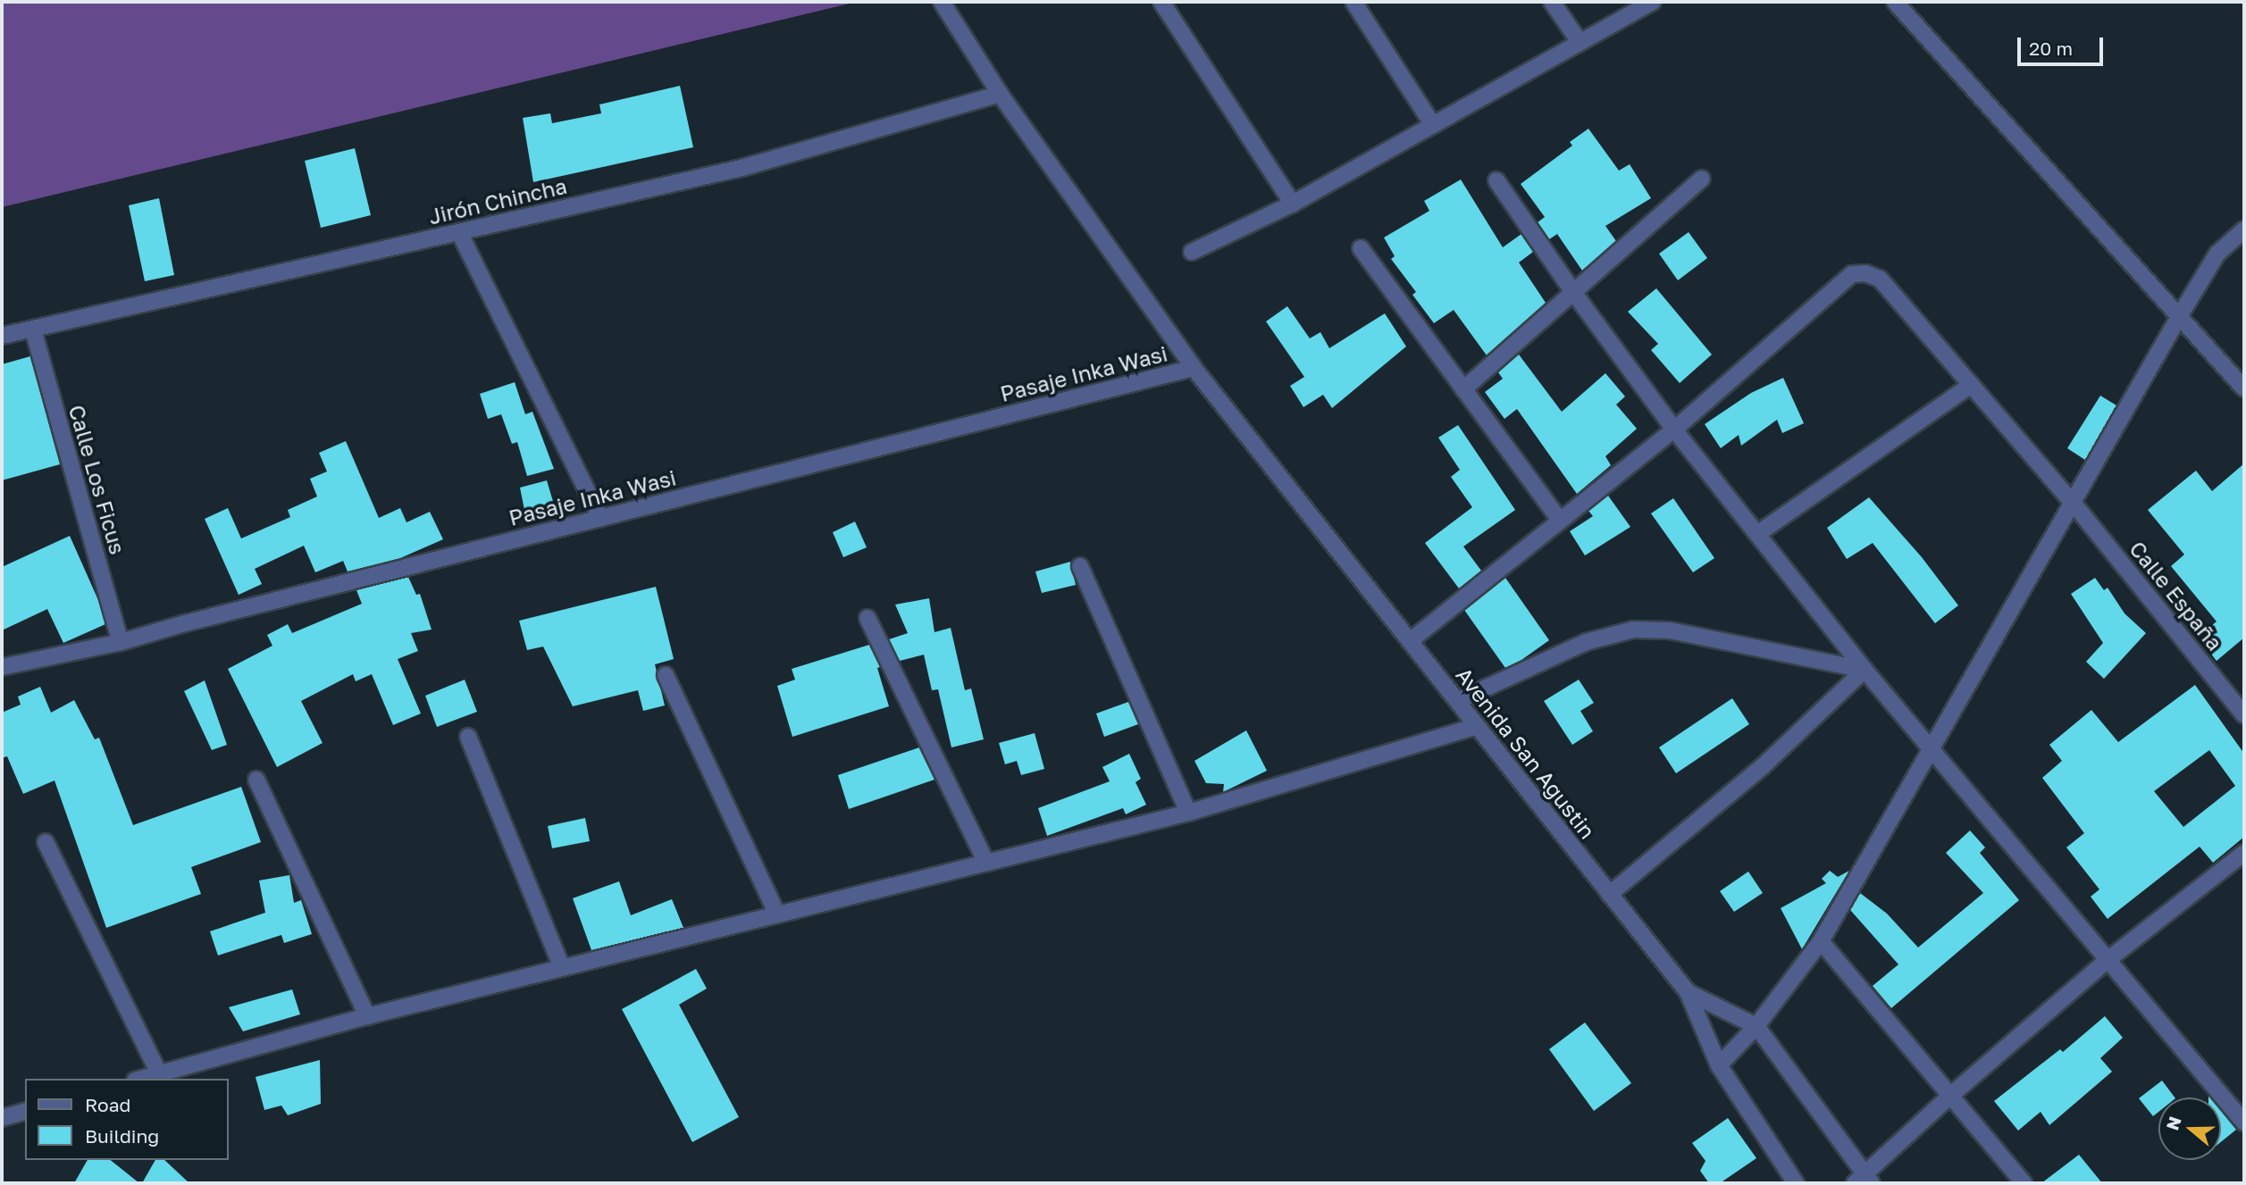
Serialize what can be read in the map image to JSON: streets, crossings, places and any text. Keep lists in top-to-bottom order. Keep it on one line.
{"streets":{"street":["Jirón Chincha","Pasaje Inka Wasi","Calle Los Ficus","Calle España","Avenida San Agustin"]},"crossings":[["Jirón Chincha","Calle Los Ficus"],["Jirón Chincha","Avenida San Agustin"],["Pasaje Inka Wasi","Calle Los Ficus"],["Pasaje Inka Wasi","Avenida San Agustin"]],"legend":["Road","Building"],"scale_bar":"20 m","north":"left"}
